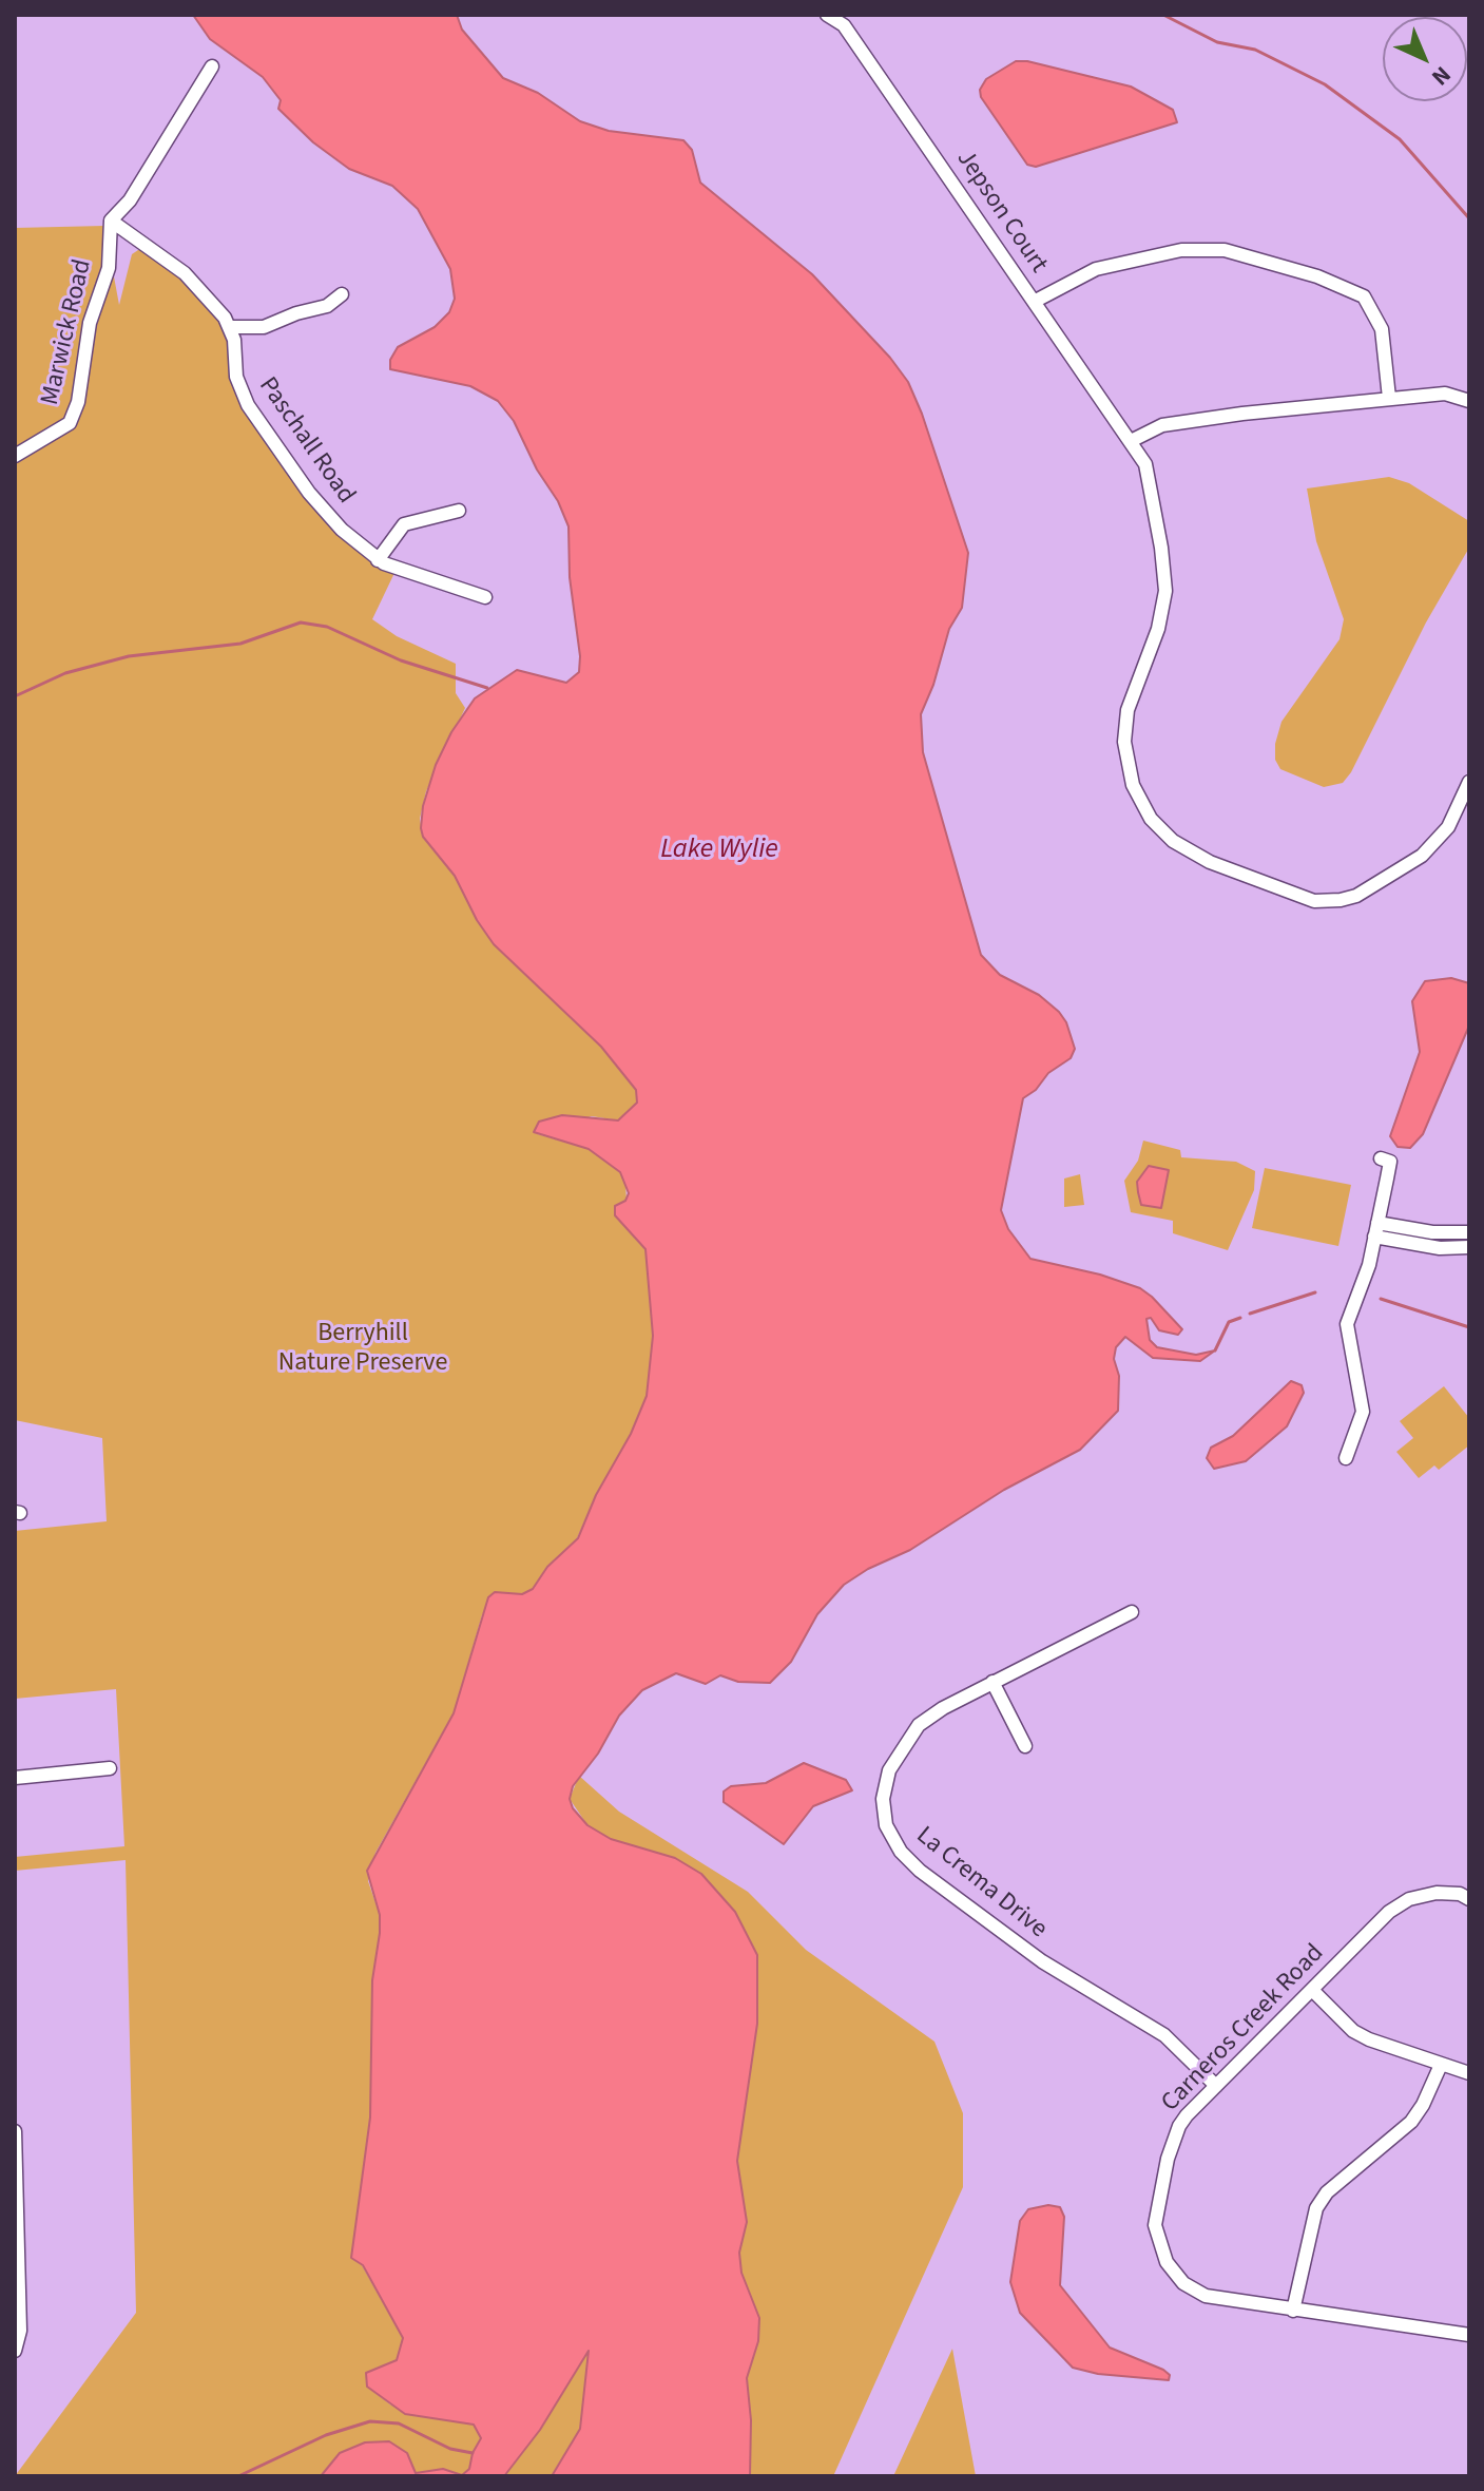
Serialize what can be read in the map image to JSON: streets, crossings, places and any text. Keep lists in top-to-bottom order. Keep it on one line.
{"streets":{"street":["Jepson Court","Marwick Road","Paschall Road","La Crema Drive","Carneros Creek Road"]},"crossings":[["La Crema Drive","Carneros Creek Road"]],"water":["Lake Wylie"],"parks":["Berryhill Nature Preserve"],"north":"bottom right"}
